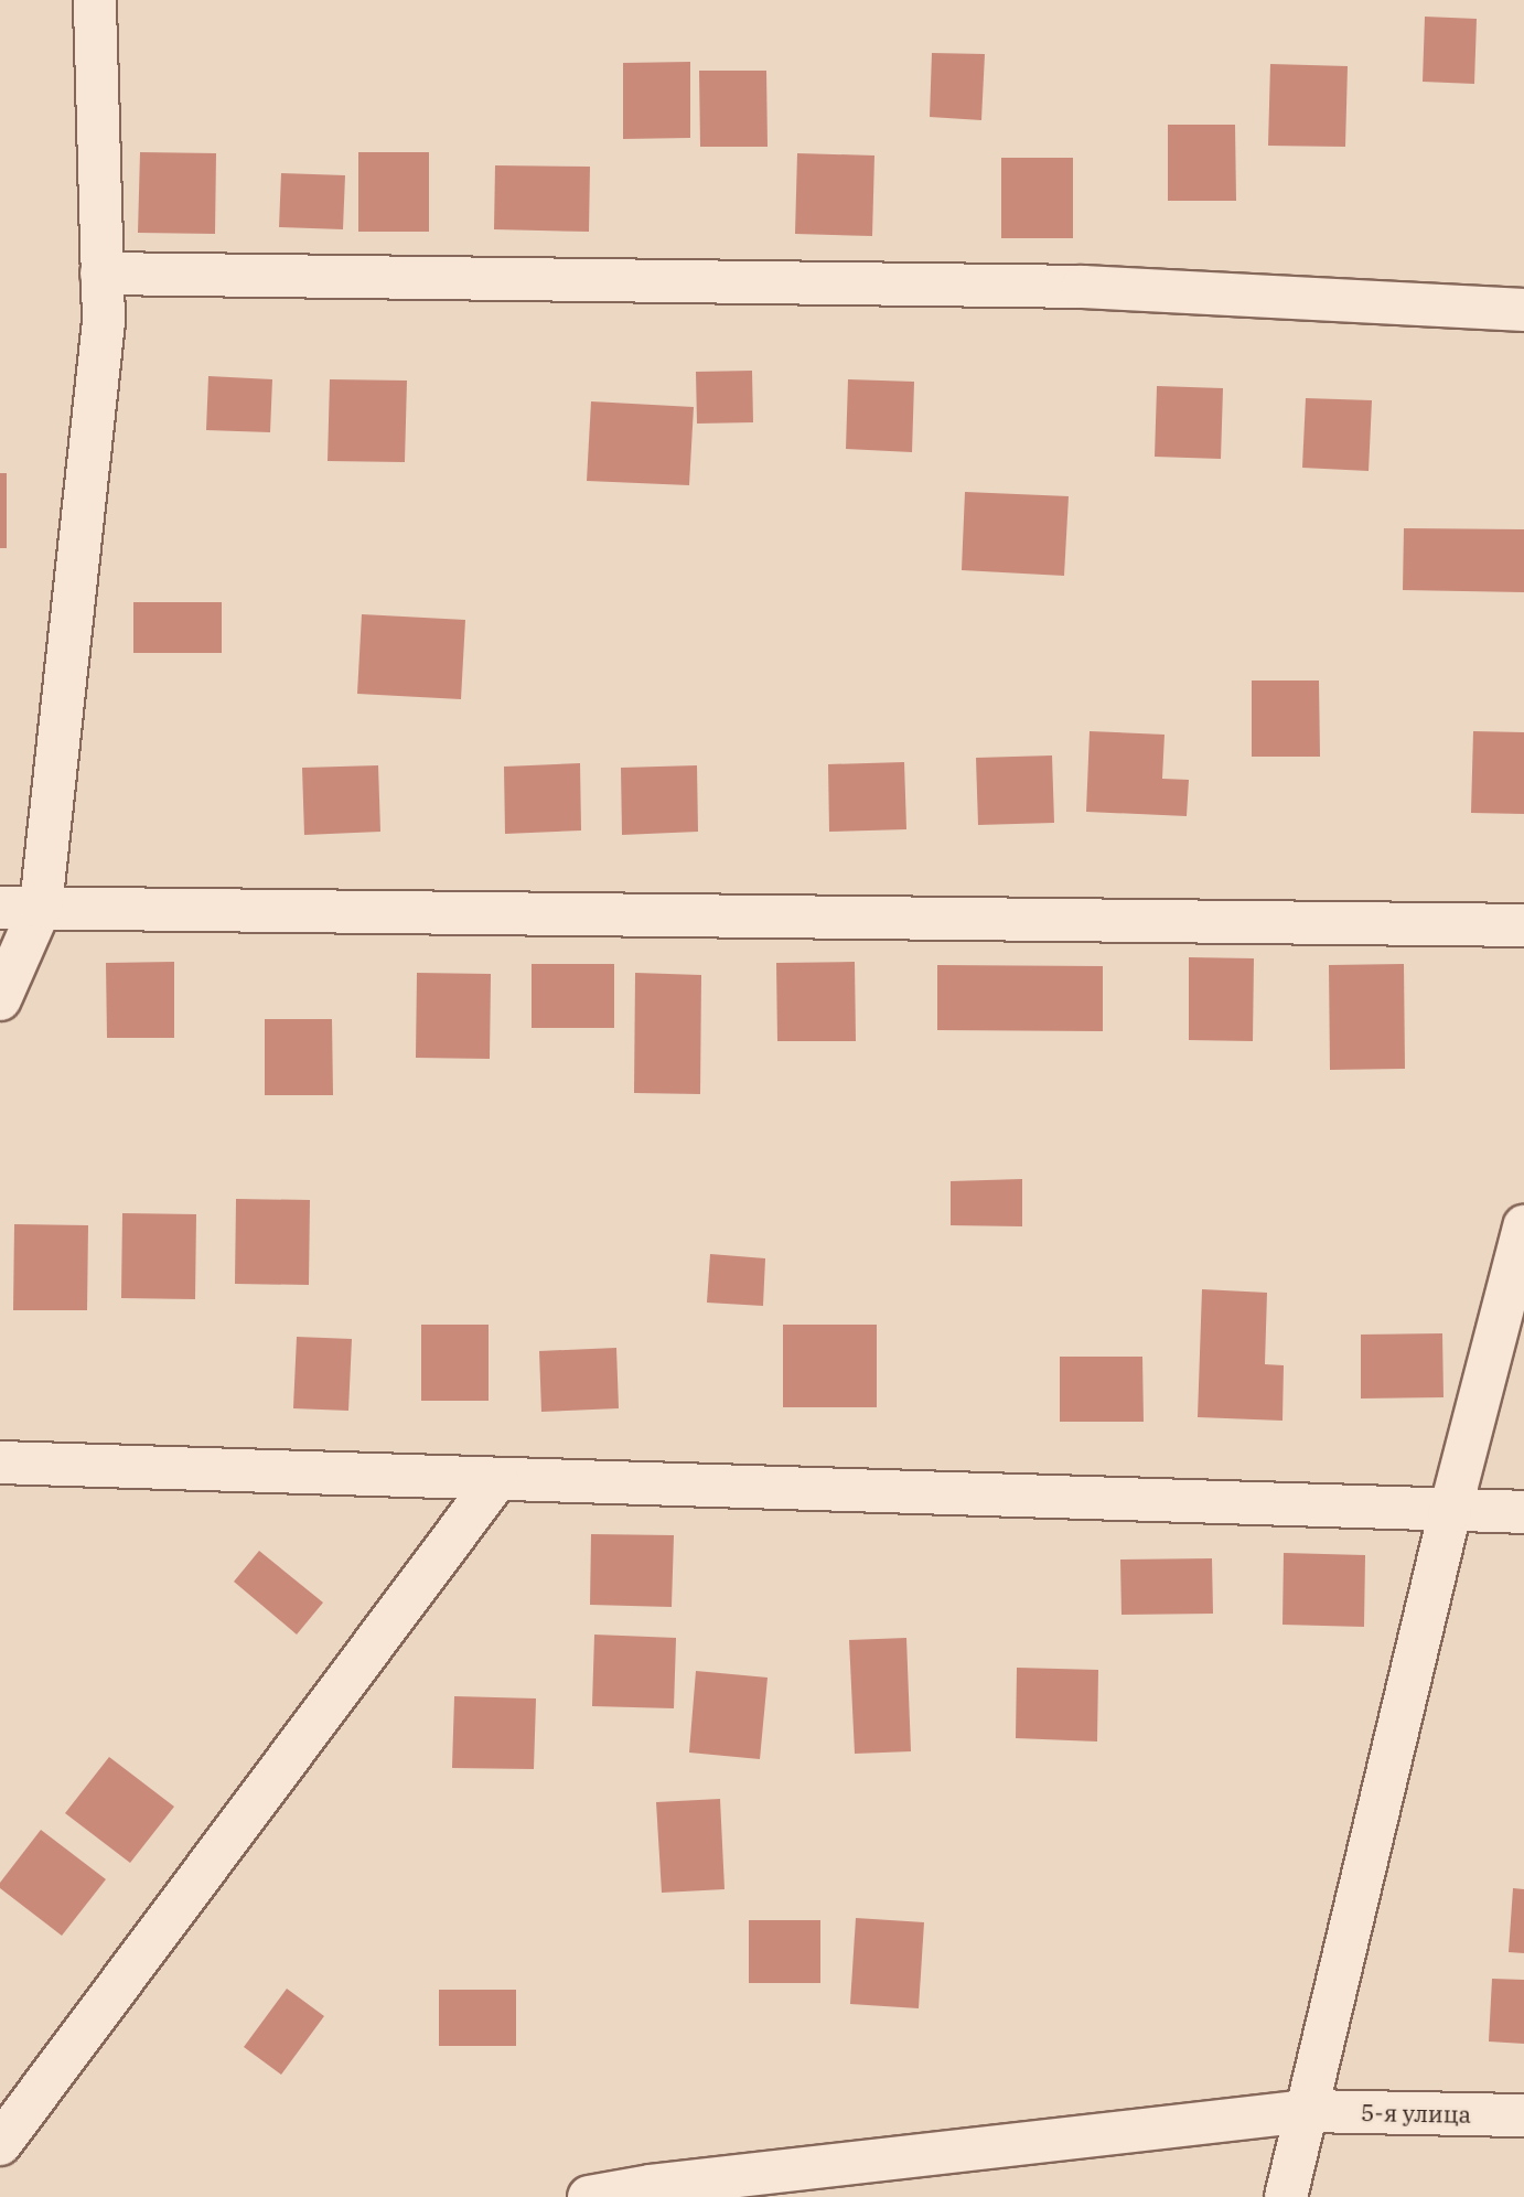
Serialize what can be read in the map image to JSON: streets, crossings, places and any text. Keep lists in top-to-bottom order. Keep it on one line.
{"streets":{"street":["5-я улица"]}}
